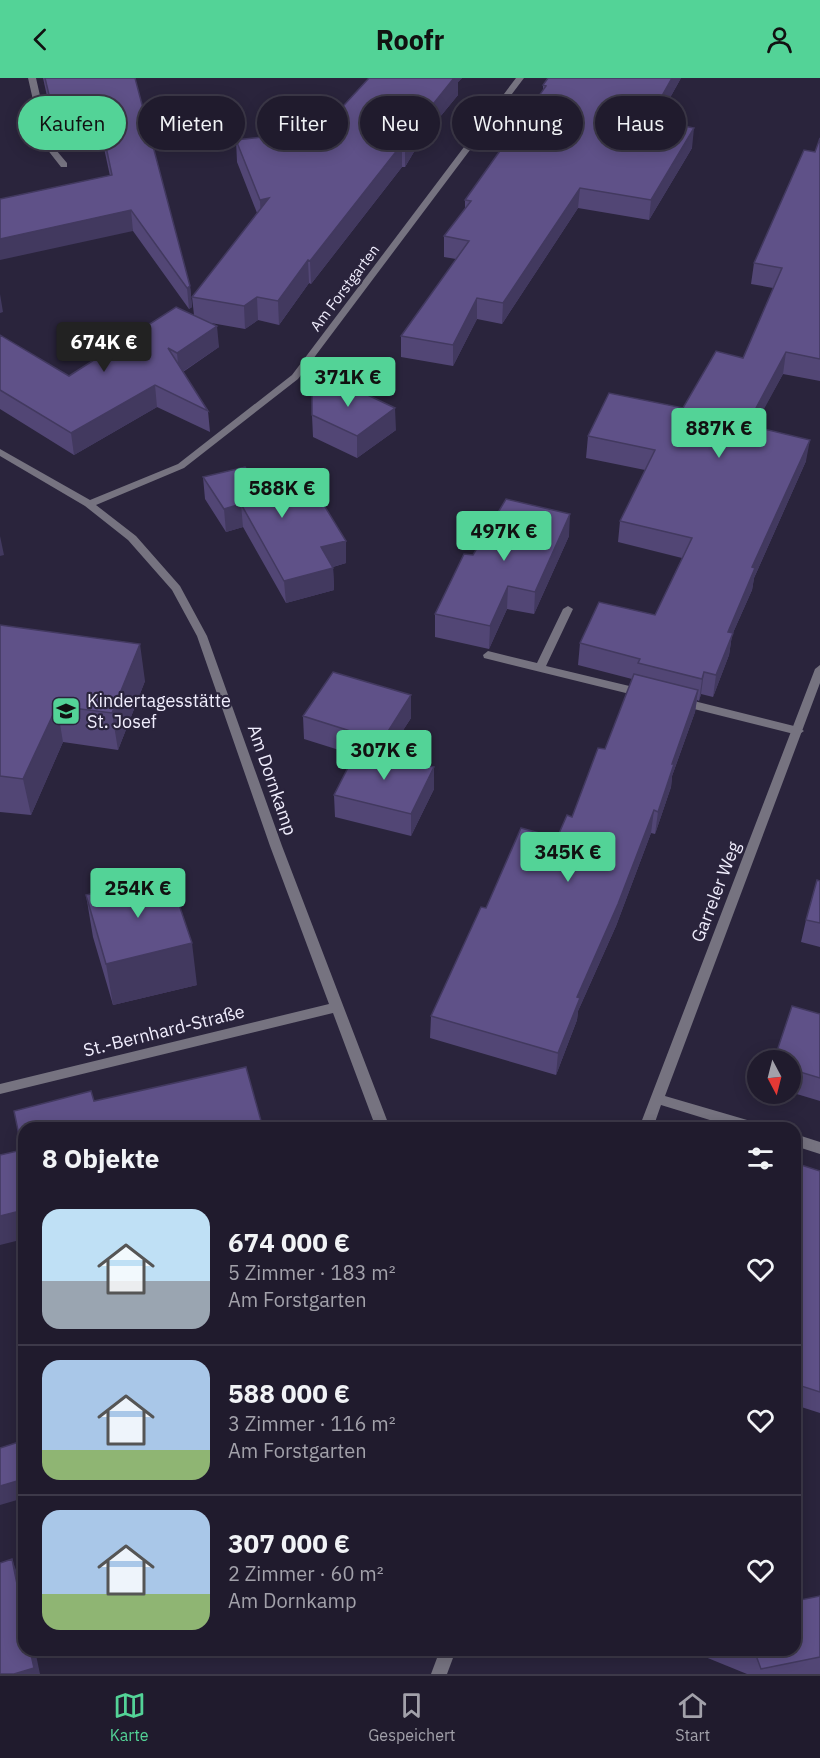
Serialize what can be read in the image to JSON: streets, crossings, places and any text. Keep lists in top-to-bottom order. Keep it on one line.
{"streets":{"street":["Am Forstgarten","Am Dornkamp","Garreler Weg","St.-Bernhard-Straße"]},"crossings":[["Am Forstgarten","Am Dornkamp"],["Am Dornkamp","St.-Bernhard-Straße"]],"places":{"school or university":["Kindertagesstätte St. Josef"]},"north":"bottom","page":{"header":"Roofr","chip":["Kaufen","Mieten","Filter","Neu","Wohnung","Haus"],"price":["674K €","371K €","887K €","588K €","497K €","307K €","345K €","254K €"],"heading":"8 Objekte","list":[{"name":"674 000 €","note":"5 Zimmer · 183 m² · Am Forstgarten"},{"name":"588 000 €","note":"3 Zimmer · 116 m² · Am Forstgarten"},{"name":"307 000 €","note":"2 Zimmer · 60 m² · Am Dornkamp"}],"tabs":["Karte","Gespeichert","Start"]}}
